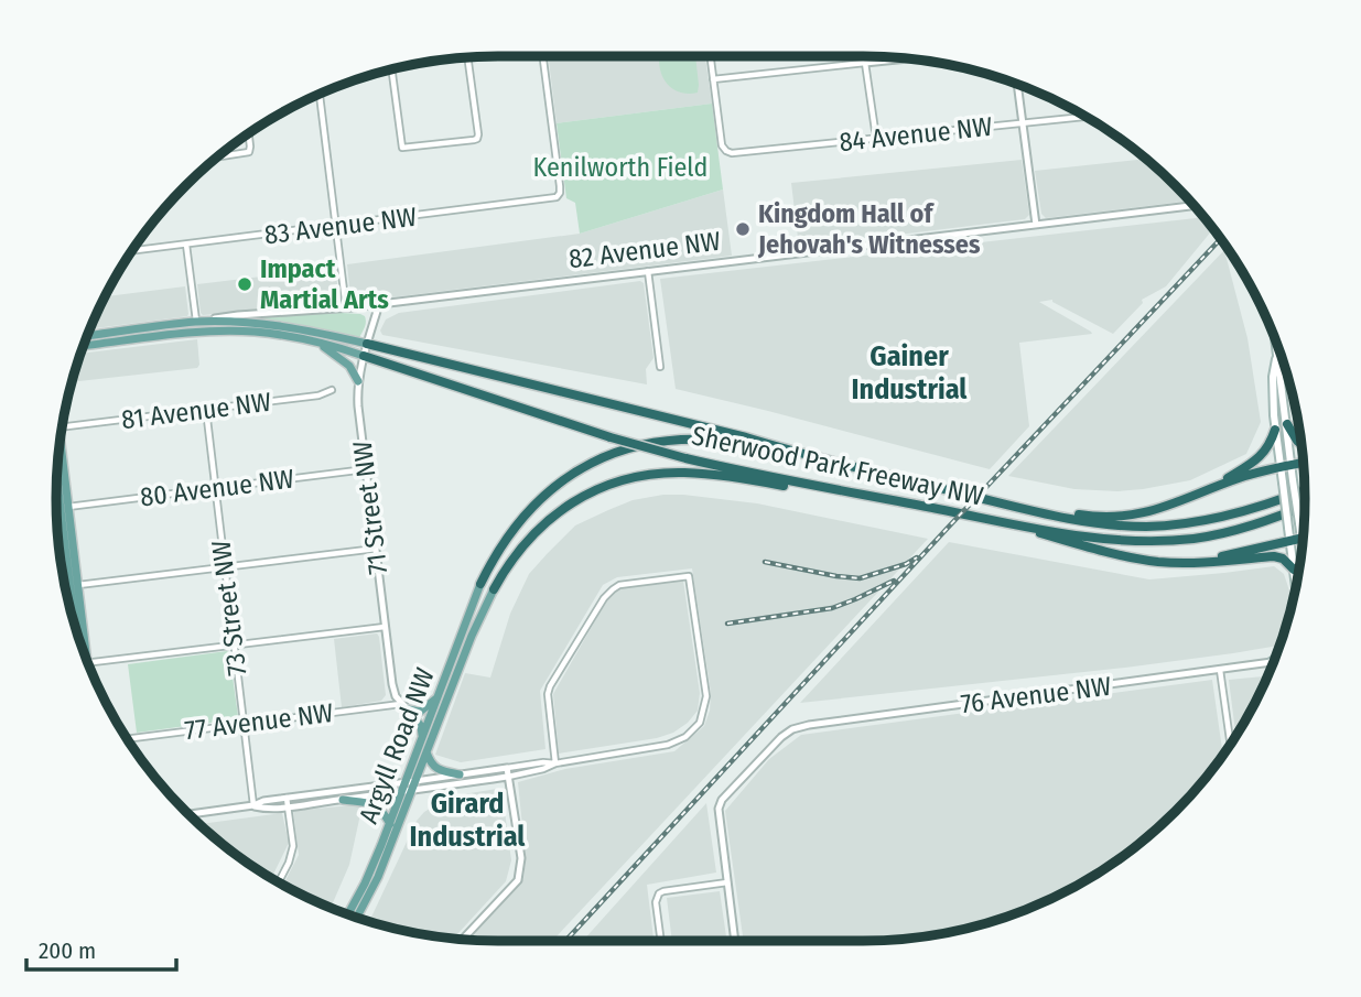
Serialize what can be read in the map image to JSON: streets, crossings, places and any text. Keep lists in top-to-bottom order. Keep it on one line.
{"streets":{"highway":["Sherwood Park Freeway NW"],"main road":["82 Avenue NW","Argyll Road NW"],"street":["84 Avenue NW","83 Avenue NW","81 Avenue NW","80 Avenue NW","71 Street NW","73 Street NW","76 Avenue NW","77 Avenue NW"]},"crossings":[["82 Avenue NW","Sherwood Park Freeway NW"],["82 Avenue NW","71 Street NW"],["81 Avenue NW","73 Street NW"],["Sherwood Park Freeway NW","71 Street NW"],["80 Avenue NW","71 Street NW"],["80 Avenue NW","73 Street NW"],["71 Street NW","77 Avenue NW"],["73 Street NW","77 Avenue NW"]],"districts":["Gainer Industrial","Girard Industrial"],"parks":["Kenilworth Field"],"places":["Kingdom Hall of Jehovah's Witnesses","Impact Martial Arts"],"scale_bar":"200 m"}
